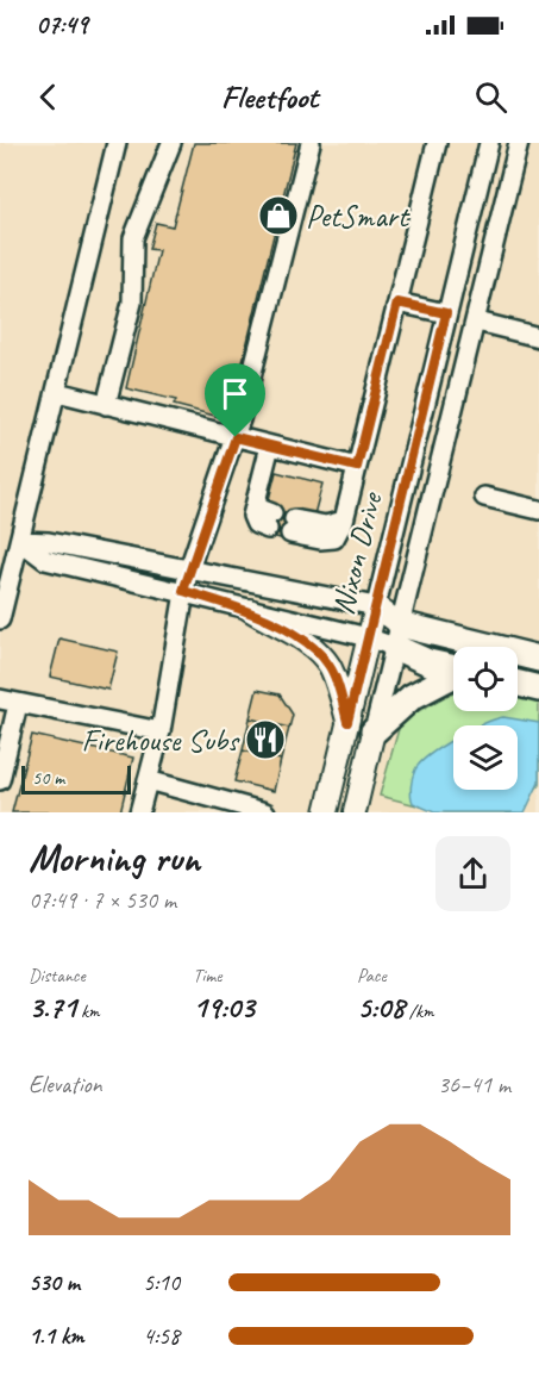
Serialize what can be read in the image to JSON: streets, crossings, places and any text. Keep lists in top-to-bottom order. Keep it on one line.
{"streets":{"main road":["Nixon Drive"]},"places":{"shop":["PetSmart"],"restaurant":["Firehouse Subs"]},"scale_bar":"50 m","page":{"status":"07:49","header":"Fleetfoot","scale":"50 m","heading":["Morning run","07:49 · 7 × 530 m"],"stats":[["Distance","3.71 km"],["Time","19:03"],["Pace","5:08 /km"]],"chart":["Elevation","36–41 m"],"list":[{"name":"530 m","note":"5:10"},{"name":"1.1 km","note":"4:58"}]}}
